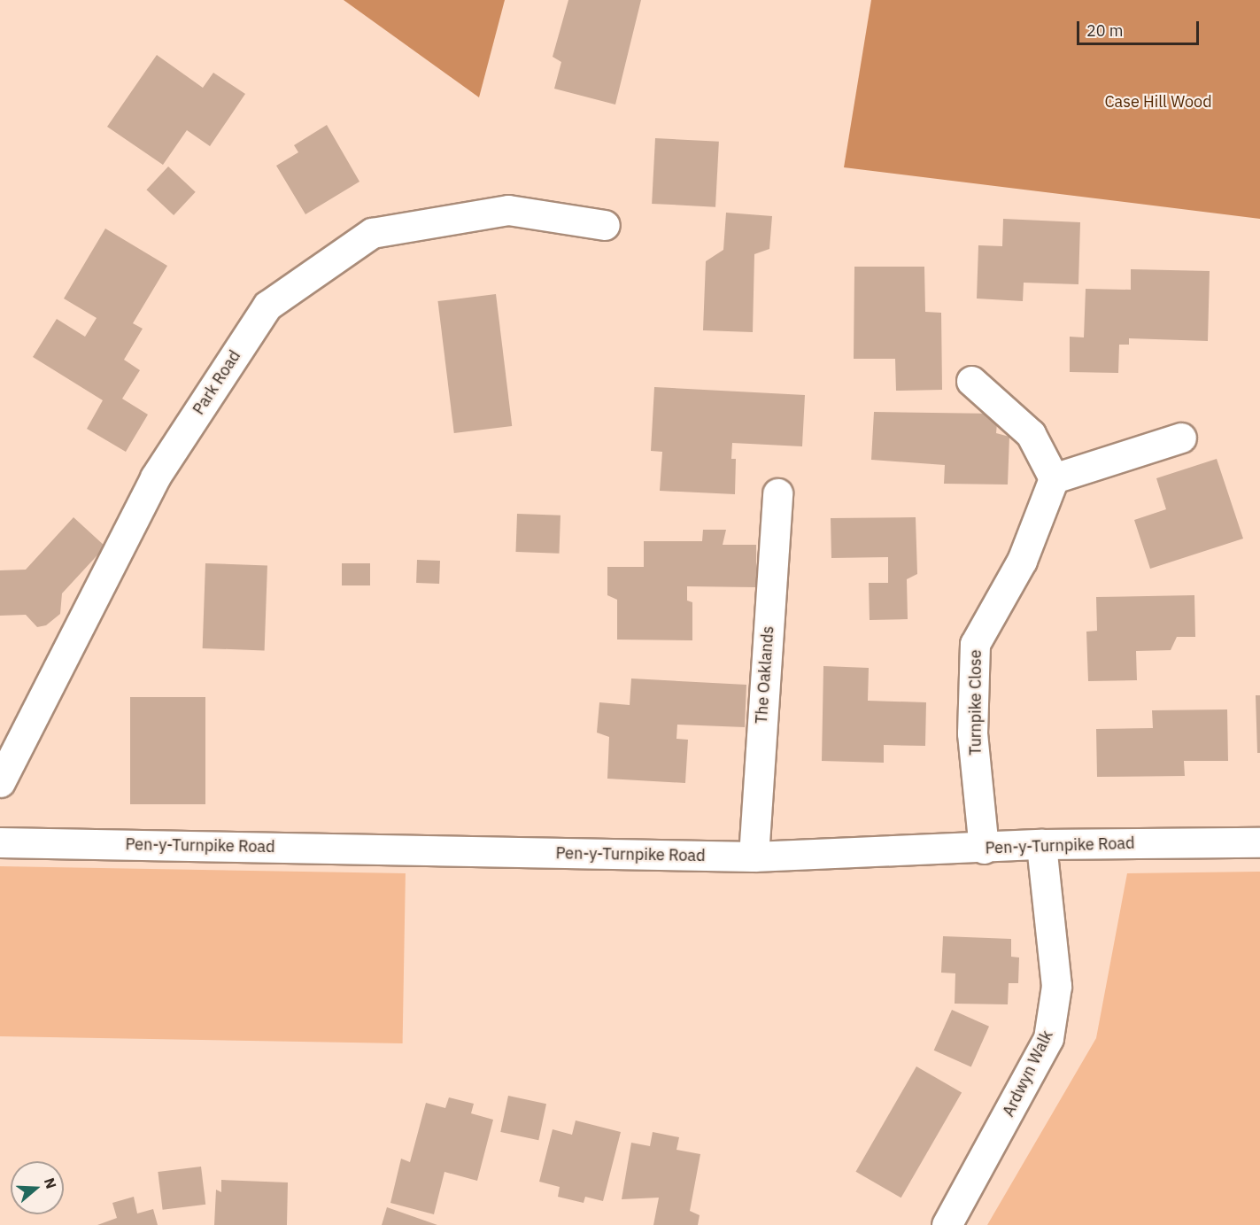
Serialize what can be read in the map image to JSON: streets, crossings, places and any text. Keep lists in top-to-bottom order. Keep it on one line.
{"streets":{"street":["Park Road","The Oaklands","Turnpike Close","Pen-y-Turnpike Road","Ardwyn Walk"]},"crossings":[["The Oaklands","Pen-y-Turnpike Road"],["Turnpike Close","Pen-y-Turnpike Road"],["Pen-y-Turnpike Road","Ardwyn Walk"]],"parks":["Case Hill Wood"],"scale_bar":"20 m","north":"right"}
